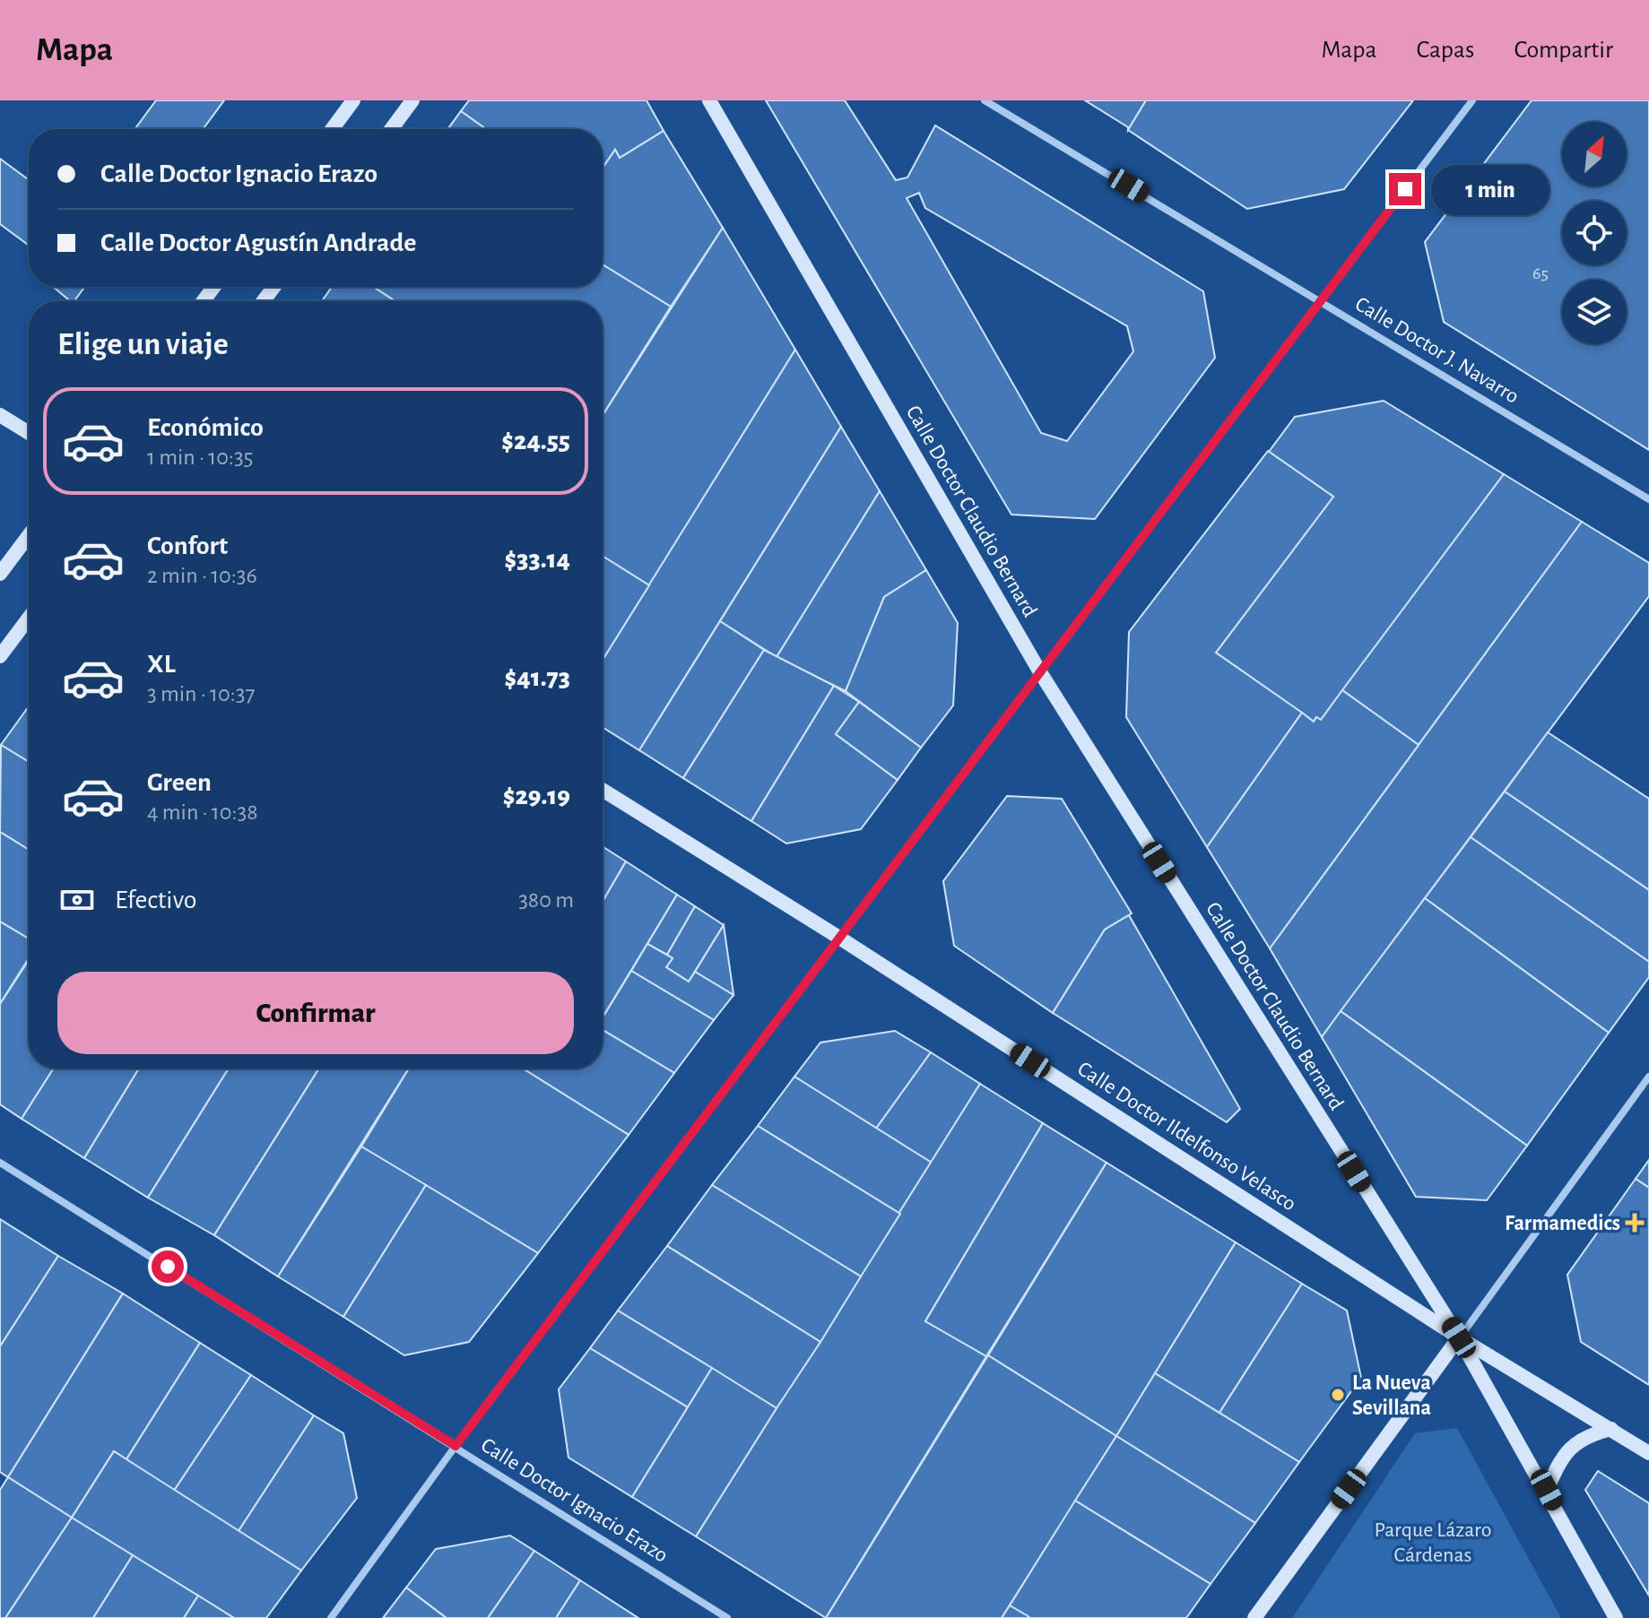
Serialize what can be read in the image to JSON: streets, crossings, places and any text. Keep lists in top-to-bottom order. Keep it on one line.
{"streets":{"street":["Calle Doctor J. Navarro","Calle Doctor Claudio Bernard","Calle Doctor Ildelfonso Velasco","Calle Doctor Ignacio Erazo"]},"crossings":[["Calle Doctor Claudio Bernard","Calle Doctor Ildelfonso Velasco"]],"parks":["Parque Lázaro Cárdenas"],"places":{"health":["Farmamedics"],"other":["La Nueva Sevillana"]},"house_numbers":["65"],"north":"top right","page":{"header":"Mapa","nav":["Mapa","Capas","Compartir"],"banner":["Calle Doctor Ignacio Erazo","Calle Doctor Agustín Andrade"],"bubble":"1 min","heading":"Elige un viaje","list":[{"name":"Económico","note":"1 min · 10:35","value":"$24.55"},{"name":"Confort","note":"2 min · 10:36","value":"$33.14"},{"name":"XL","note":"3 min · 10:37","value":"$41.73"},{"name":"Green","note":"4 min · 10:38","value":"$29.19"}],"pay":["Efectivo","380 m"],"buttons":"Confirmar"}}
